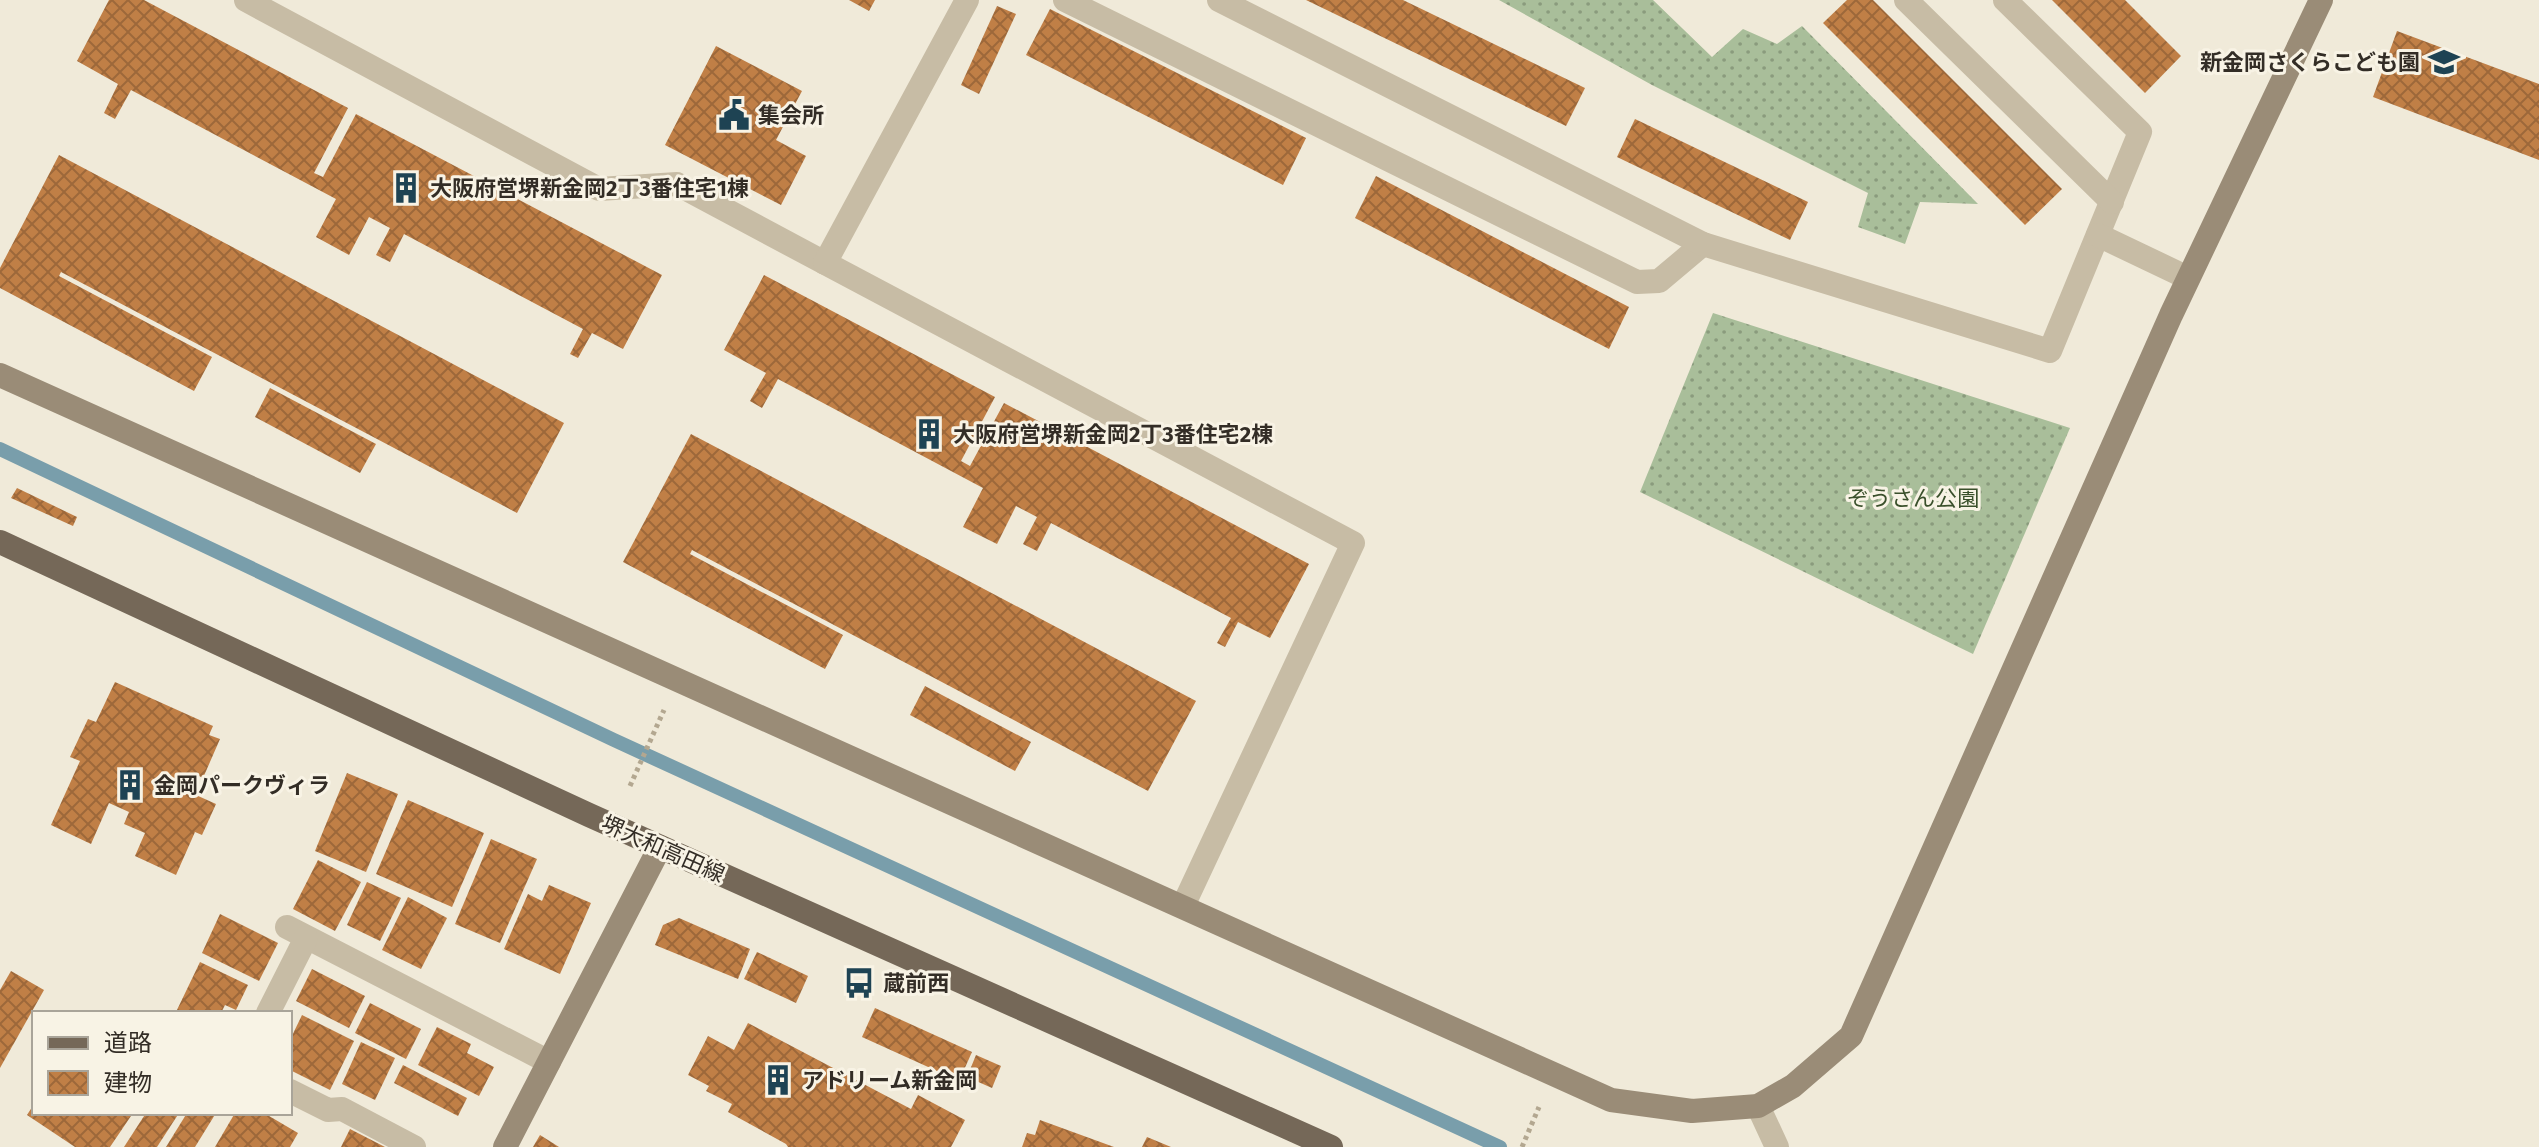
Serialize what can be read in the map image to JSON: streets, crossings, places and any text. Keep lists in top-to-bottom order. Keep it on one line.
{"streets":{"main road":["堺大和高田線"]},"parks":["ぞうさん公園"],"places":{"school or university":["新金岡さくらこども園"],"public building":["集会所"],"building":["大阪府営堺新金岡2丁3番住宅1棟","大阪府営堺新金岡2丁3番住宅2棟","金岡パークヴィラ","アドリーム新金岡"],"bus stop":["蔵前西"]},"legend":["道路","建物"]}
